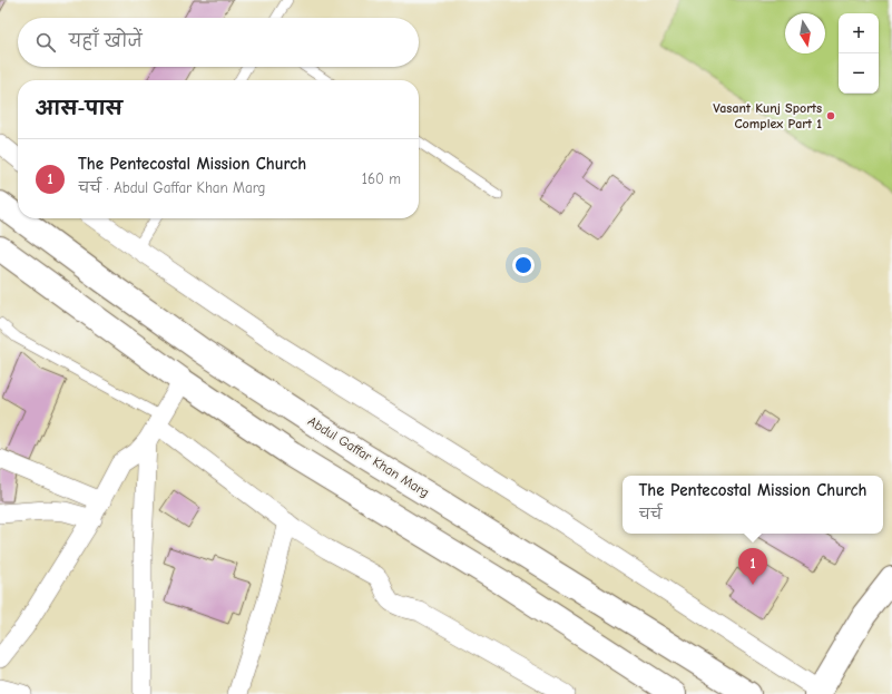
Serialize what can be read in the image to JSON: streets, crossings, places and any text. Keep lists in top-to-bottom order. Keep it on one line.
{"streets":{"main road":["Abdul Gaffar Khan Marg"]},"places":["Vasant Kunj Sports Complex Part 1"],"north":"bottom","page":{"map_buttons":["+","−"],"search":"यहाँ खोजें","heading":"आस-पास","list":[{"mark":"1","name":"The Pentecostal Mission Church","note":"चर्च · Abdul Gaffar Khan Marg","value":"160 m"}],"popup":["The Pentecostal Mission Church","चर्च"],"pins":"1"}}
